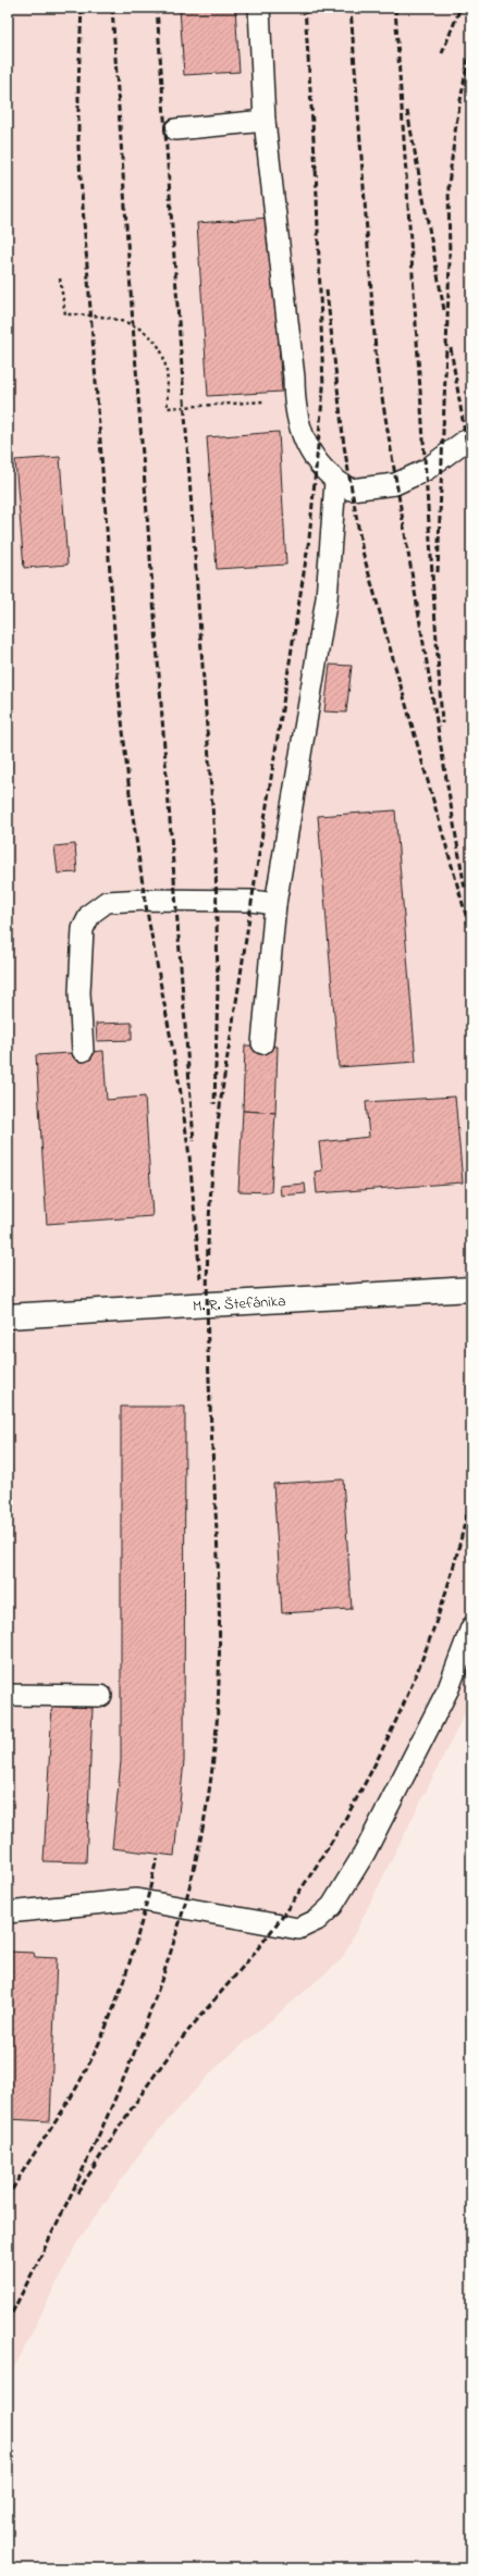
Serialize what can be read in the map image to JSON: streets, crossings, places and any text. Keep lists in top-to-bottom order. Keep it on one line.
{"streets":{"street":["M. R. Štefánika"]}}
